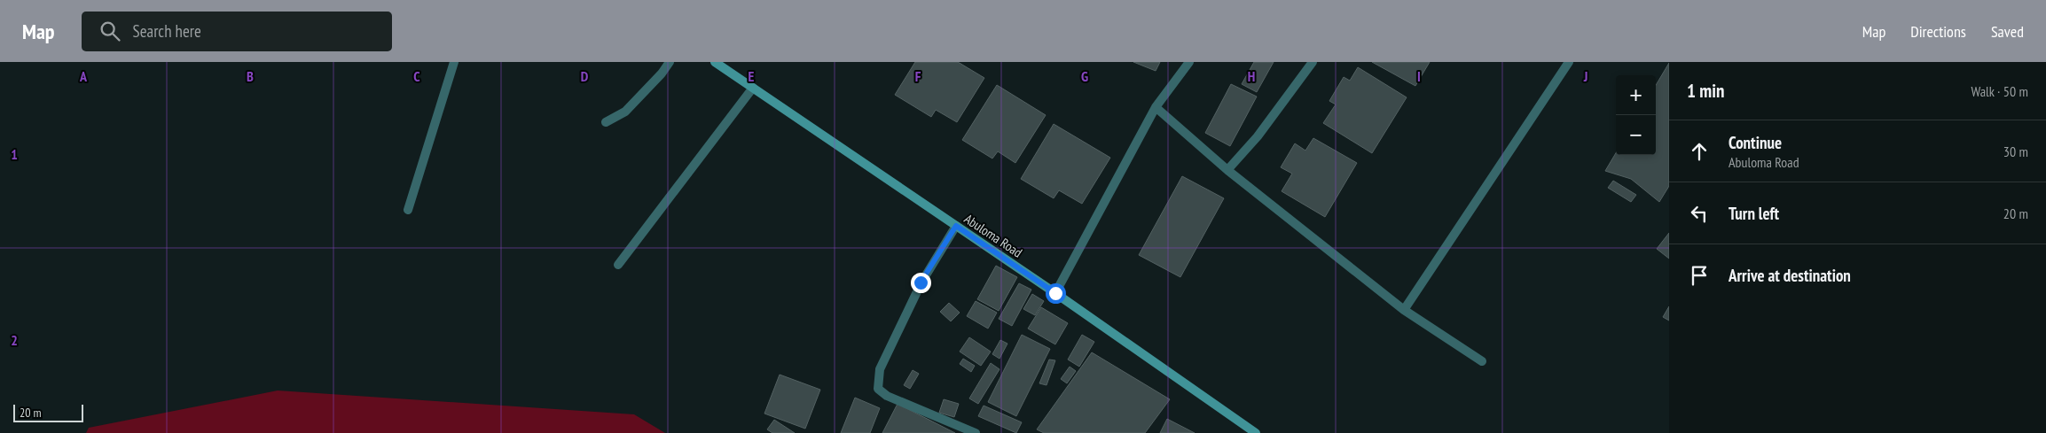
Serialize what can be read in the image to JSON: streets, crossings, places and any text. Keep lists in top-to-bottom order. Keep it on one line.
{"streets":{"street":["Abuloma Road"]},"scale_bar":"20 m","page":{"header":"Map","search":"Search here","nav":["Map","Directions","Saved"],"heading":["1 min","Walk · 50 m"],"map_buttons":["+","−"],"list":[["Continue","Abuloma Road","30 m"],["Turn left","20 m"],"Arrive at destination"],"scale":"20 m"},"grid":{"columns":["A","B","C","D","E","F","G","H","I","J"],"rows":["1","2"]}}
